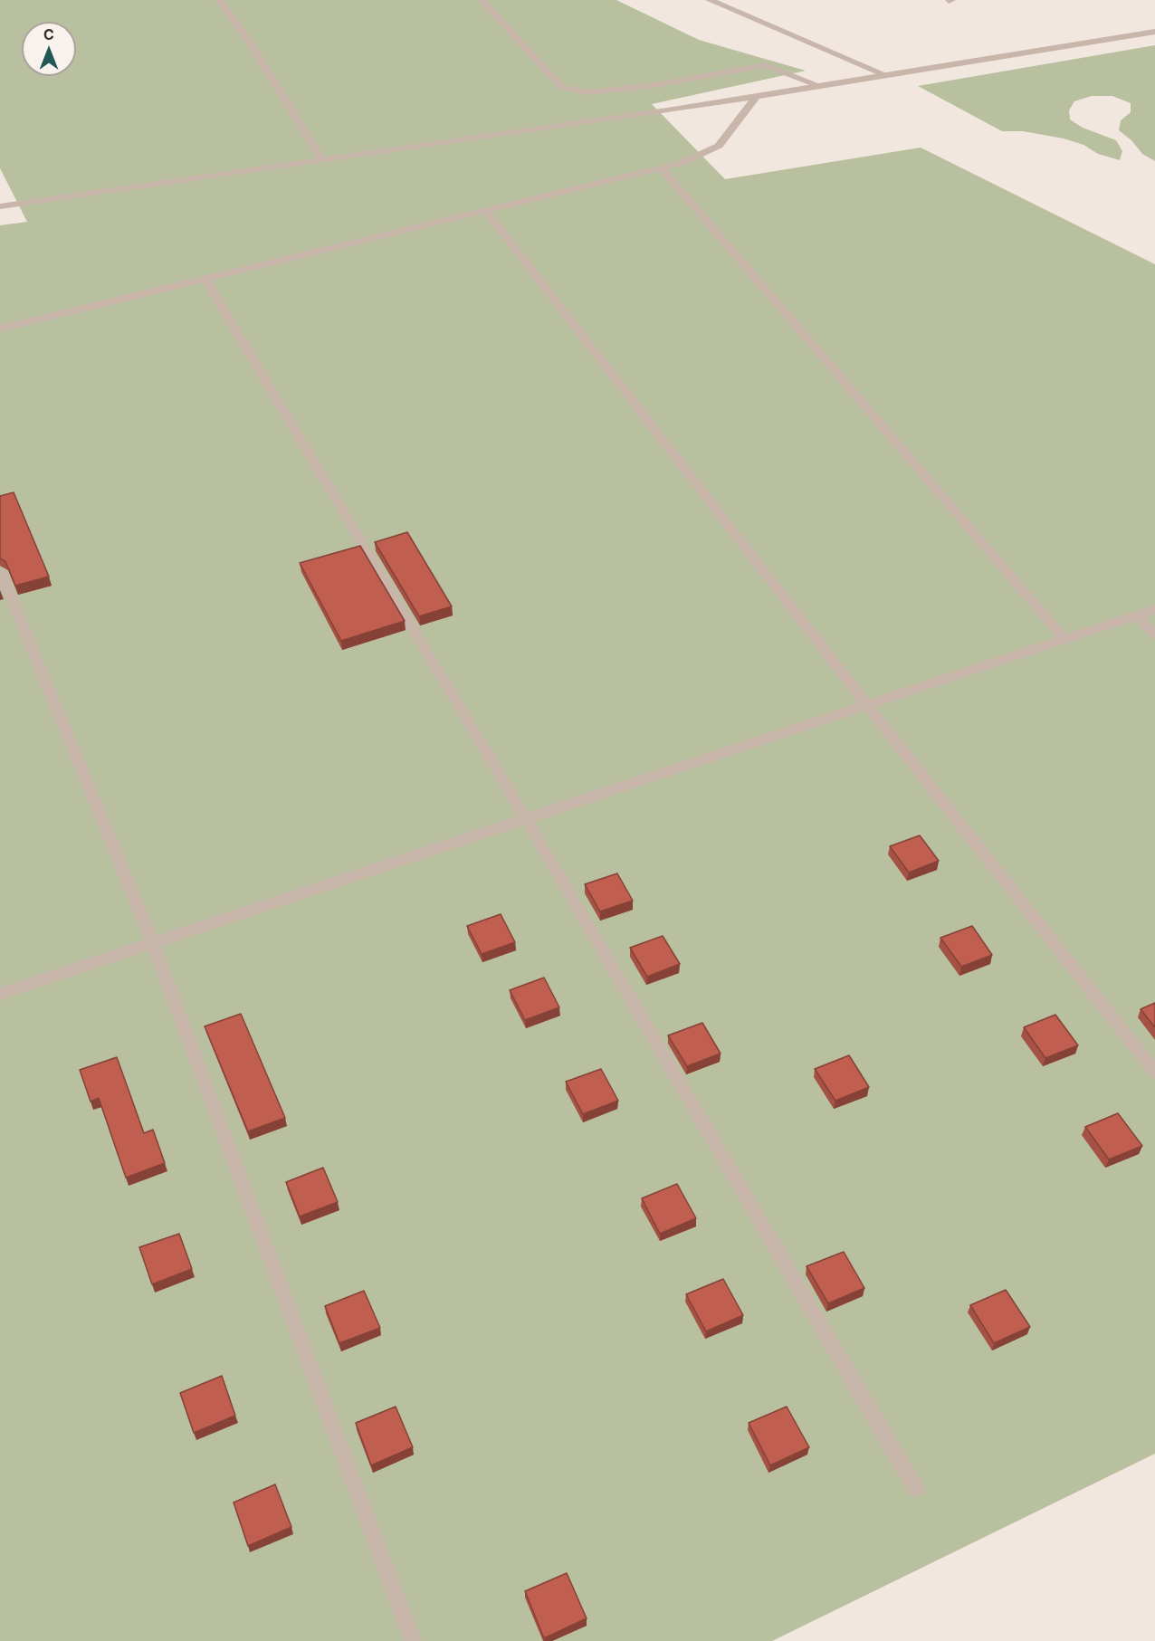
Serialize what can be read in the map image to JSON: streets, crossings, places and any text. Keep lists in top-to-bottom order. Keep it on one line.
{"north":"top"}
